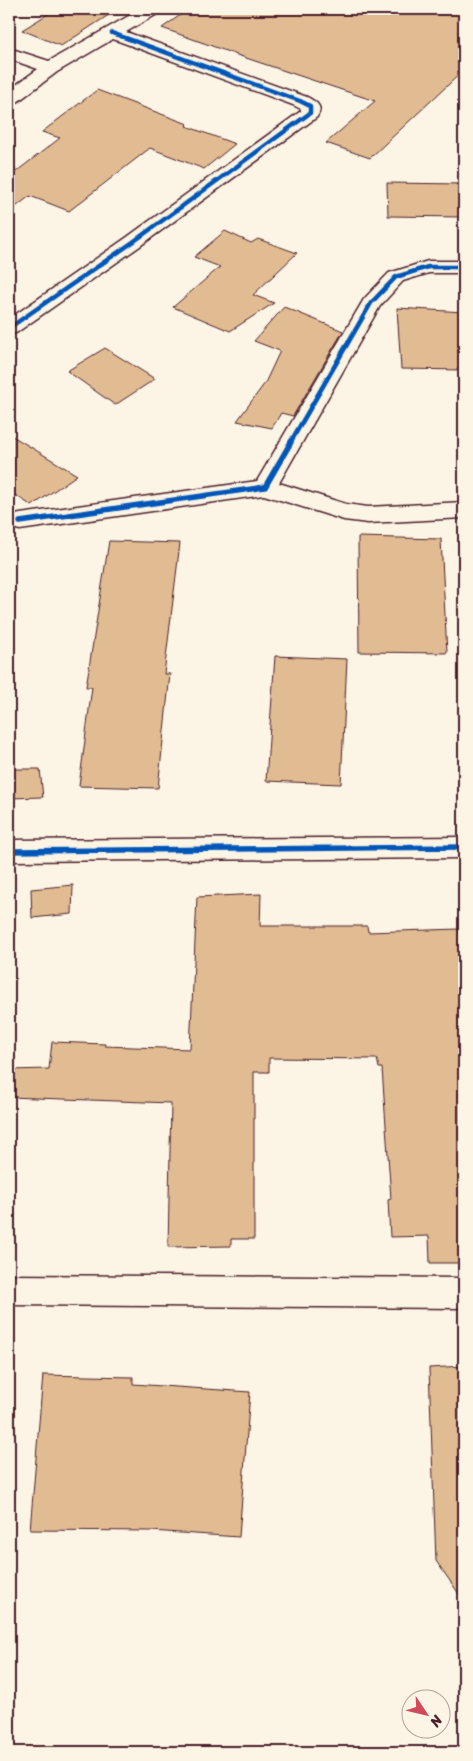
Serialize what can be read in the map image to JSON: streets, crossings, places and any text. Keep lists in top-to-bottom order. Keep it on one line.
{"north":"bottom right"}
